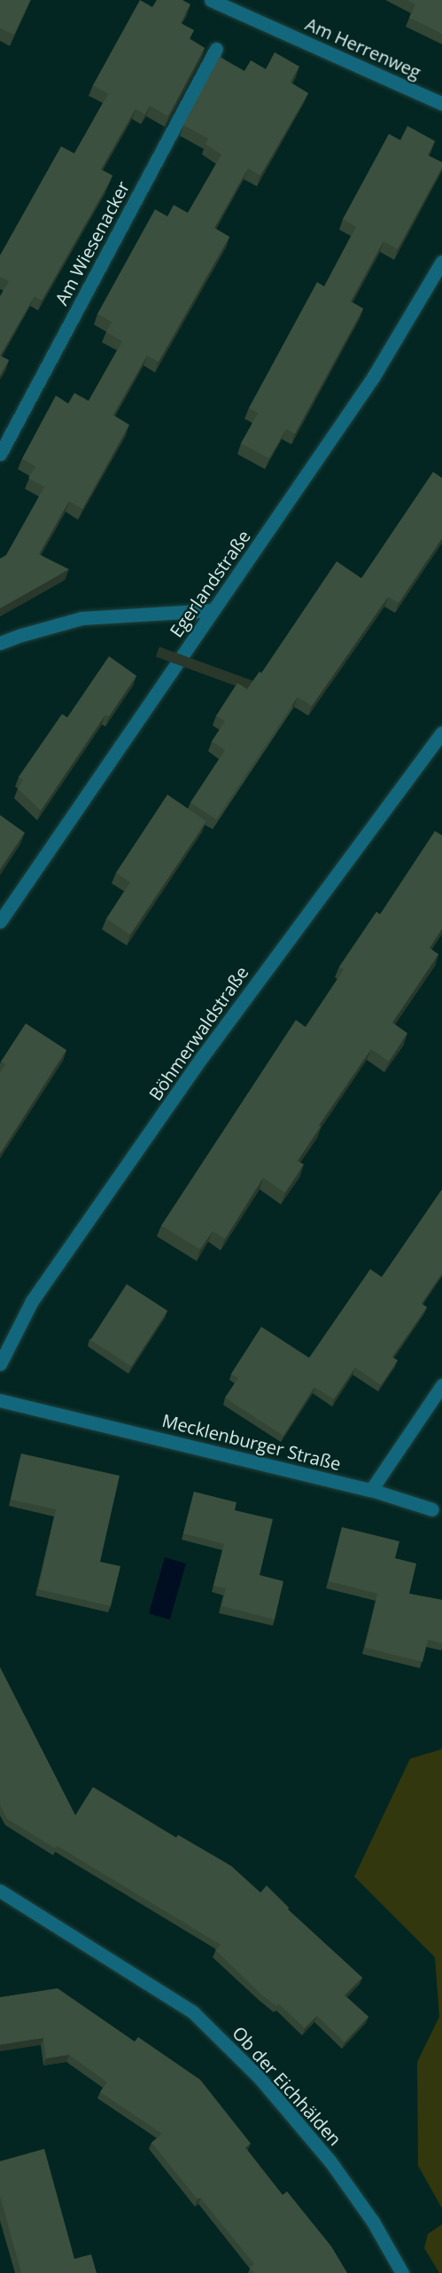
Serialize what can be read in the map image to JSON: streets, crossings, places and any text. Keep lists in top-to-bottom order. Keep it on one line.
{"streets":{"street":["Am Herrenweg","Am Wiesenacker","Egerlandstraße","Böhmerwaldstraße","Mecklenburger Straße","Ob der Eichhälden"]}}
